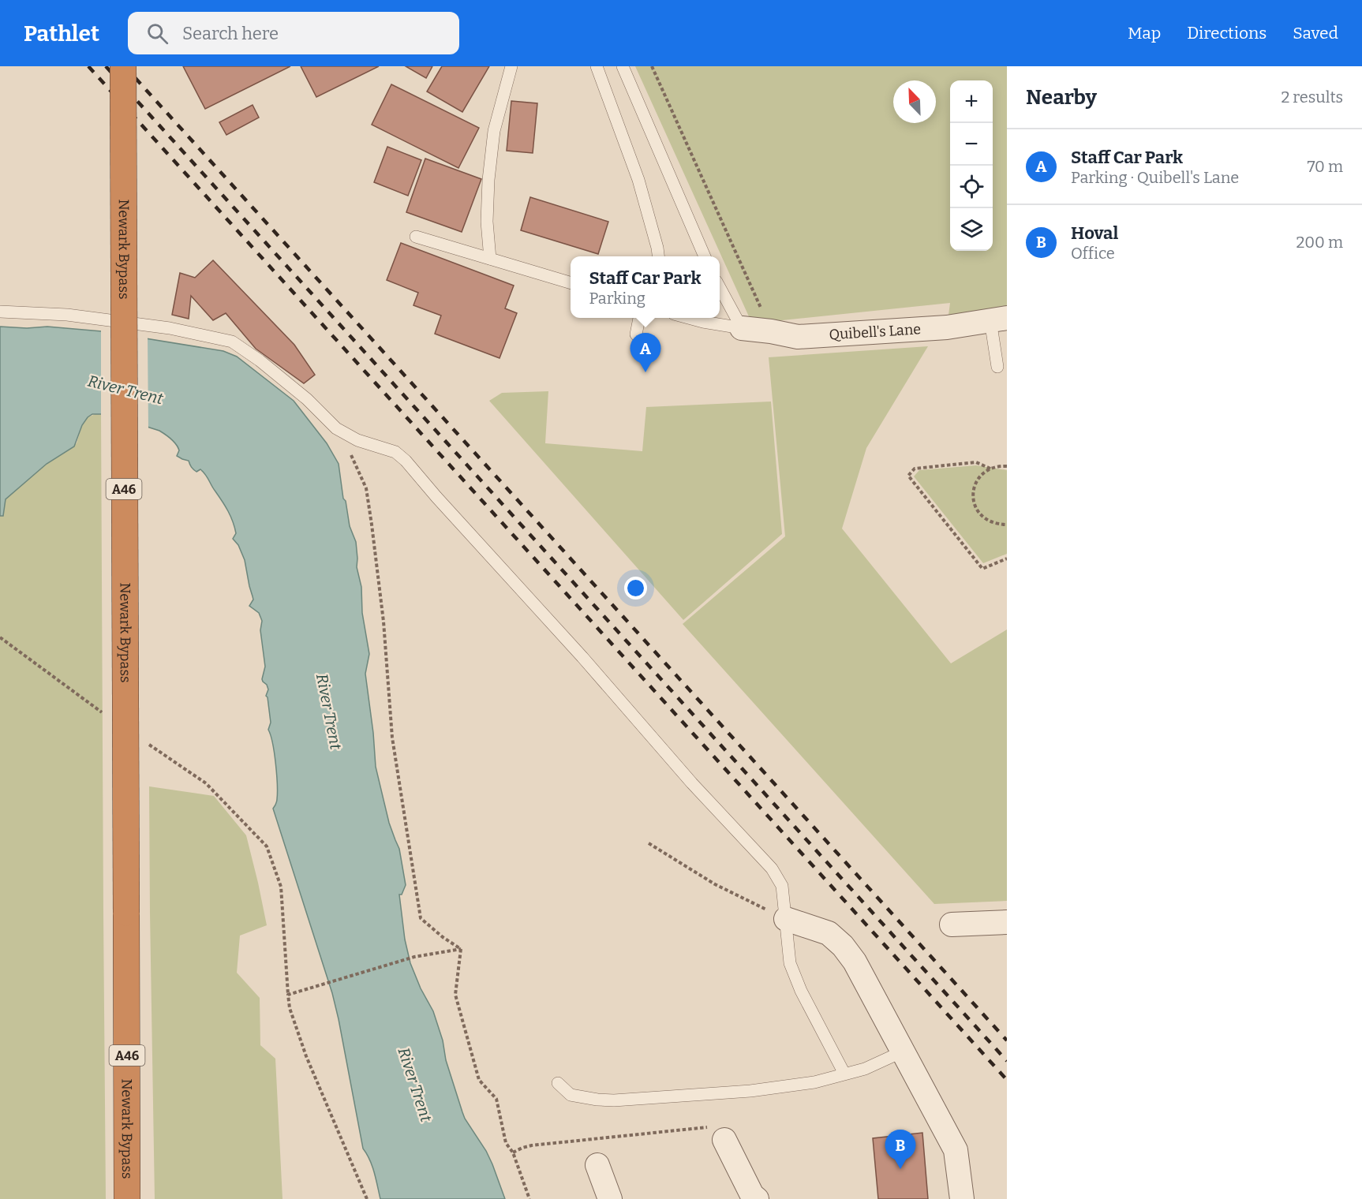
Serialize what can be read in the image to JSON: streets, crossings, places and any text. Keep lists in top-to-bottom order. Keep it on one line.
{"streets":{"highway":["Newark Bypass","A46"],"street":["Quibell's Lane"]},"water":["River Trent"],"north":"top left","page":{"header":"Pathlet","search":"Search here","nav":["Map","Directions","Saved"],"heading":["Nearby","2 results"],"map_buttons":["+","−"],"list":[{"mark":"A","name":"Staff Car Park","note":"Parking · Quibell's Lane","value":"70 m"},{"mark":"B","name":"Hoval","note":"Office","value":"200 m"}],"popup":["Staff Car Park","Parking"],"pins":["A","B"]}}
